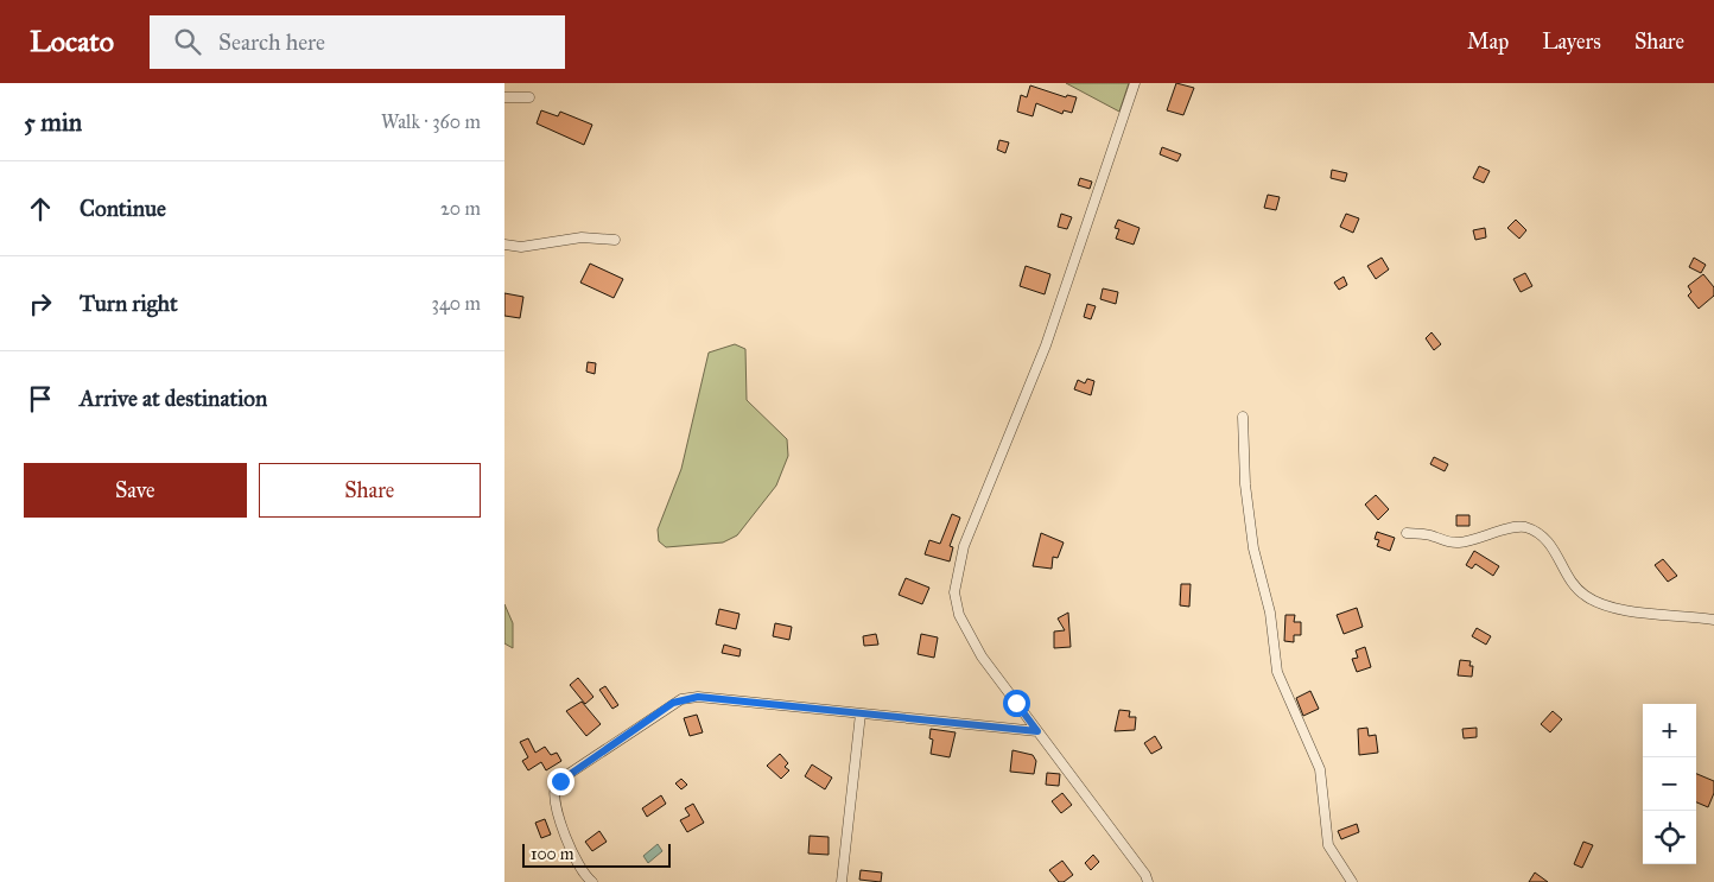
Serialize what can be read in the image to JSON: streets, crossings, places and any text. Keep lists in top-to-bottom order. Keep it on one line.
{"scale_bar":"100 m","page":{"header":"Locato","search":"Search here","nav":["Map","Layers","Share"],"heading":["5 min","Walk · 360 m"],"list":[["Continue","20 m"],["Turn right","340 m"],"Arrive at destination"],"buttons":["Save","Share"],"map_buttons":["+","−"],"scale":"100 m"}}
